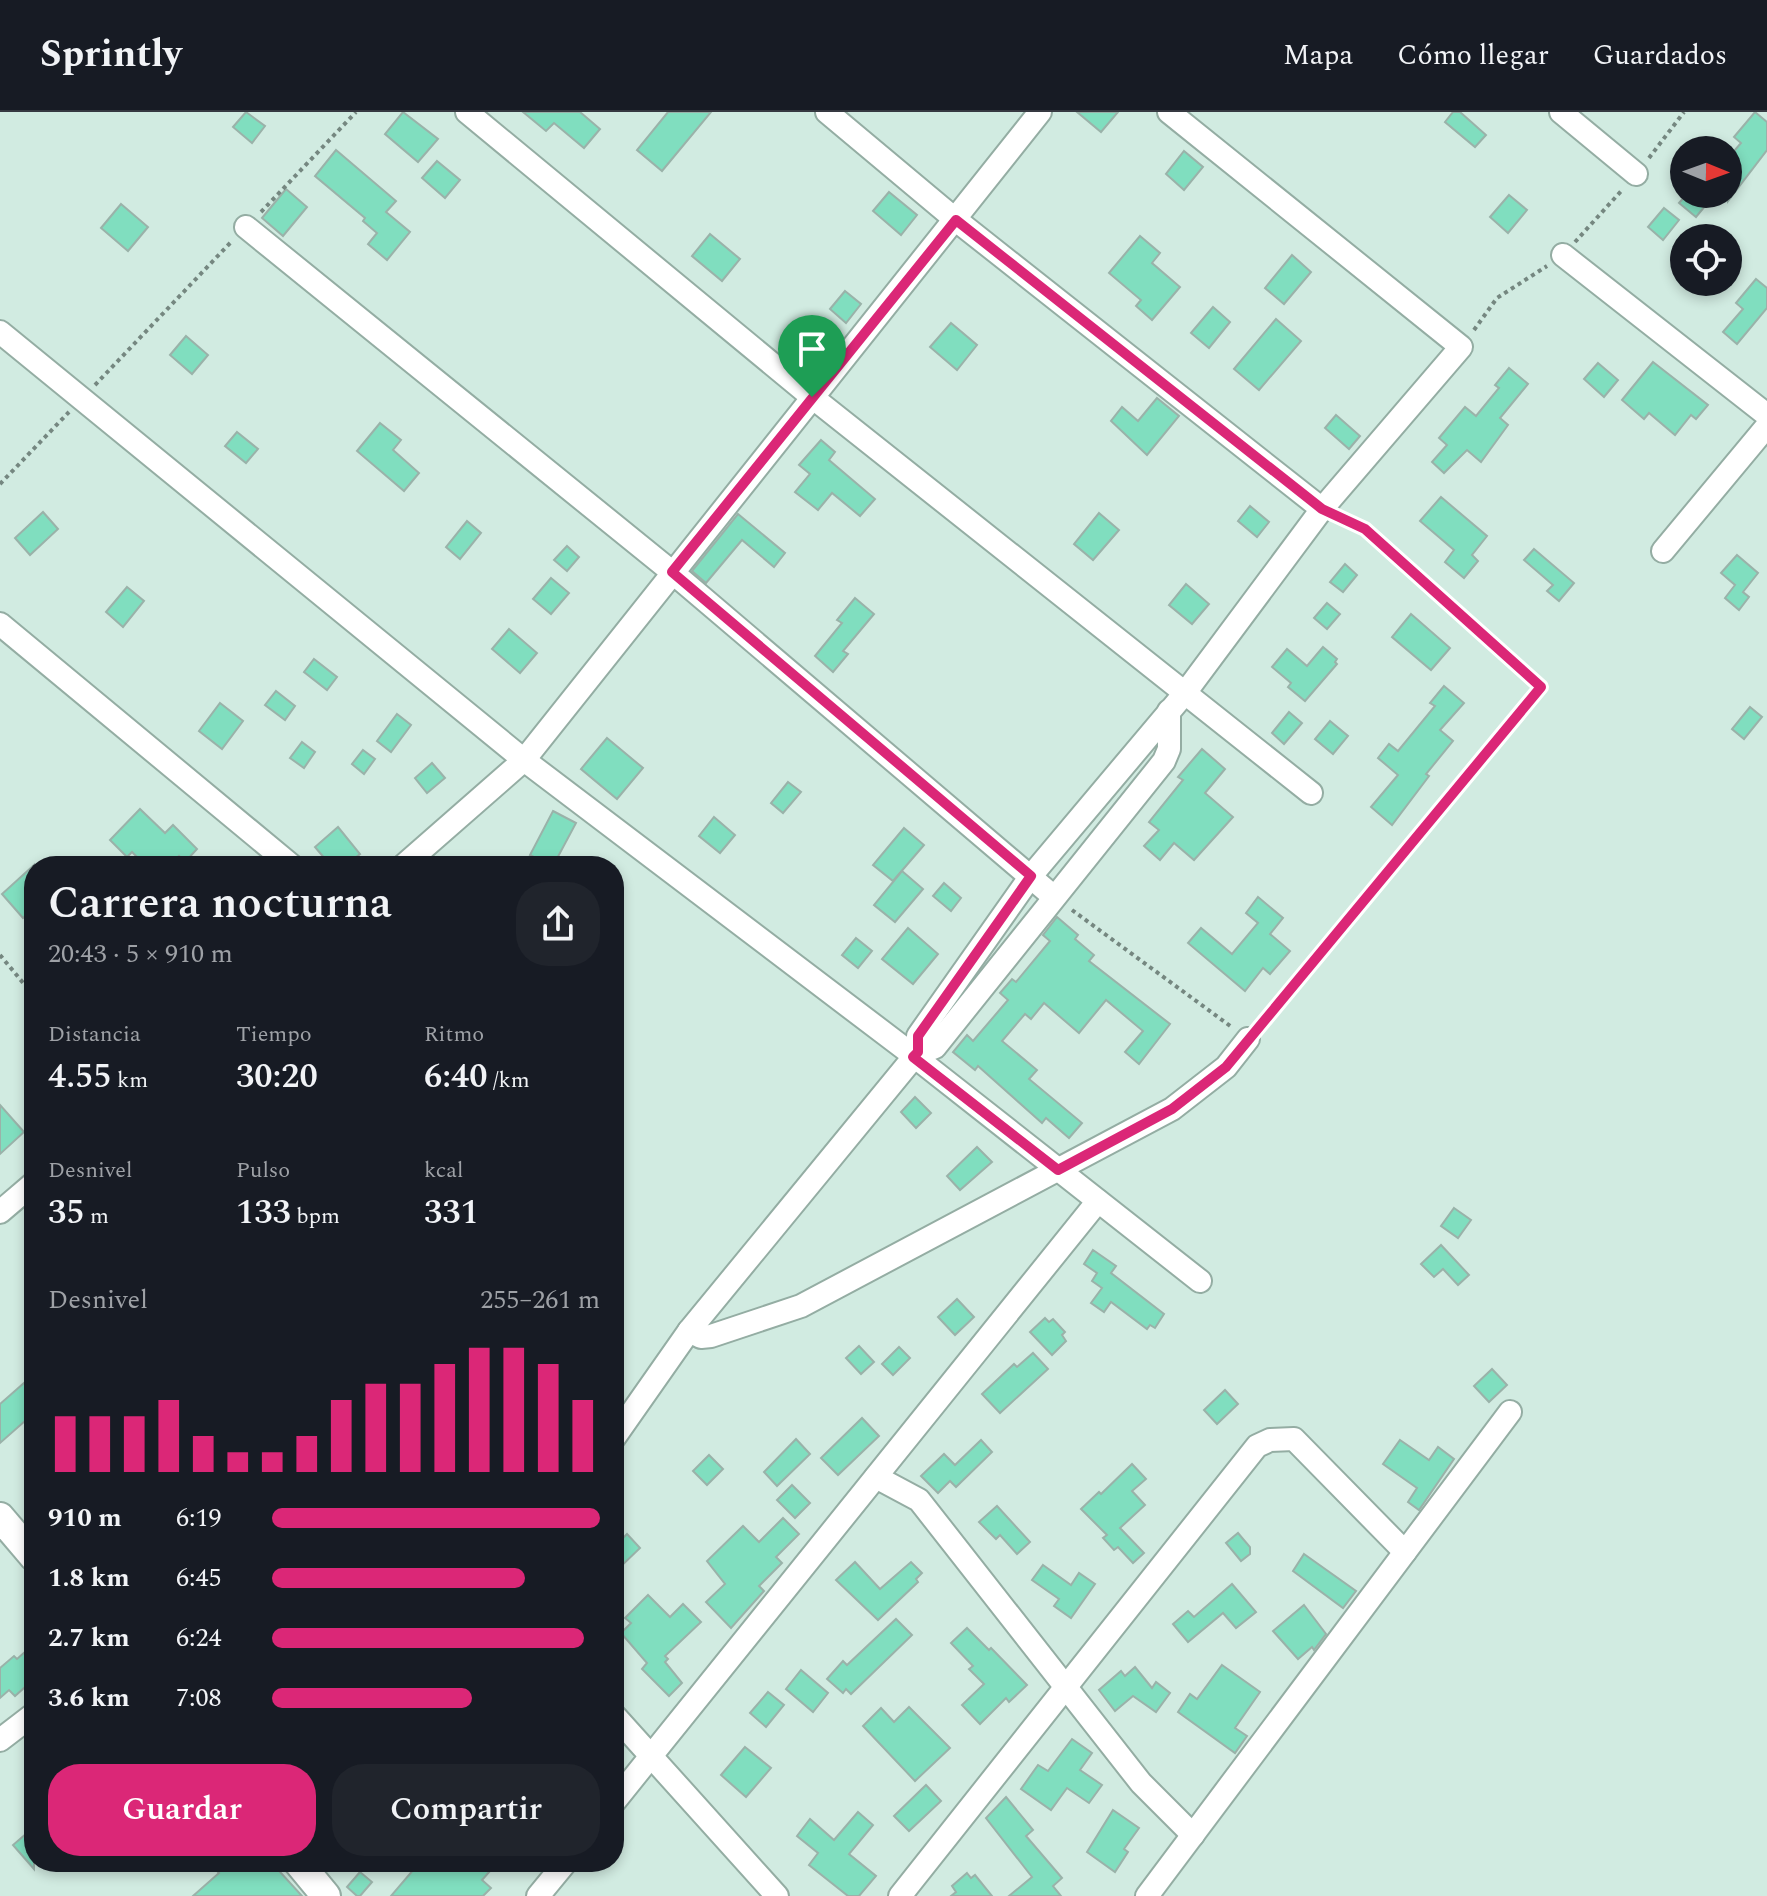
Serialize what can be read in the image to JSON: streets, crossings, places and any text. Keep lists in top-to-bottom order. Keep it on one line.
{"north":"right","page":{"header":"Sprintly","nav":["Mapa","Cómo llegar","Guardados"],"heading":["Carrera nocturna","20:43 · 5 × 910 m"],"stats":[["Distancia","4.55 km"],["Tiempo","30:20"],["Ritmo","6:40 /km"],["Desnivel","35 m"],["Pulso","133 bpm"],["kcal","331"]],"chart":["Desnivel","255–261 m"],"list":[{"name":"910 m","note":"6:19"},{"name":"1.8 km","note":"6:45"},{"name":"2.7 km","note":"6:24"},{"name":"3.6 km","note":"7:08"}],"buttons":["Guardar","Compartir"]}}
